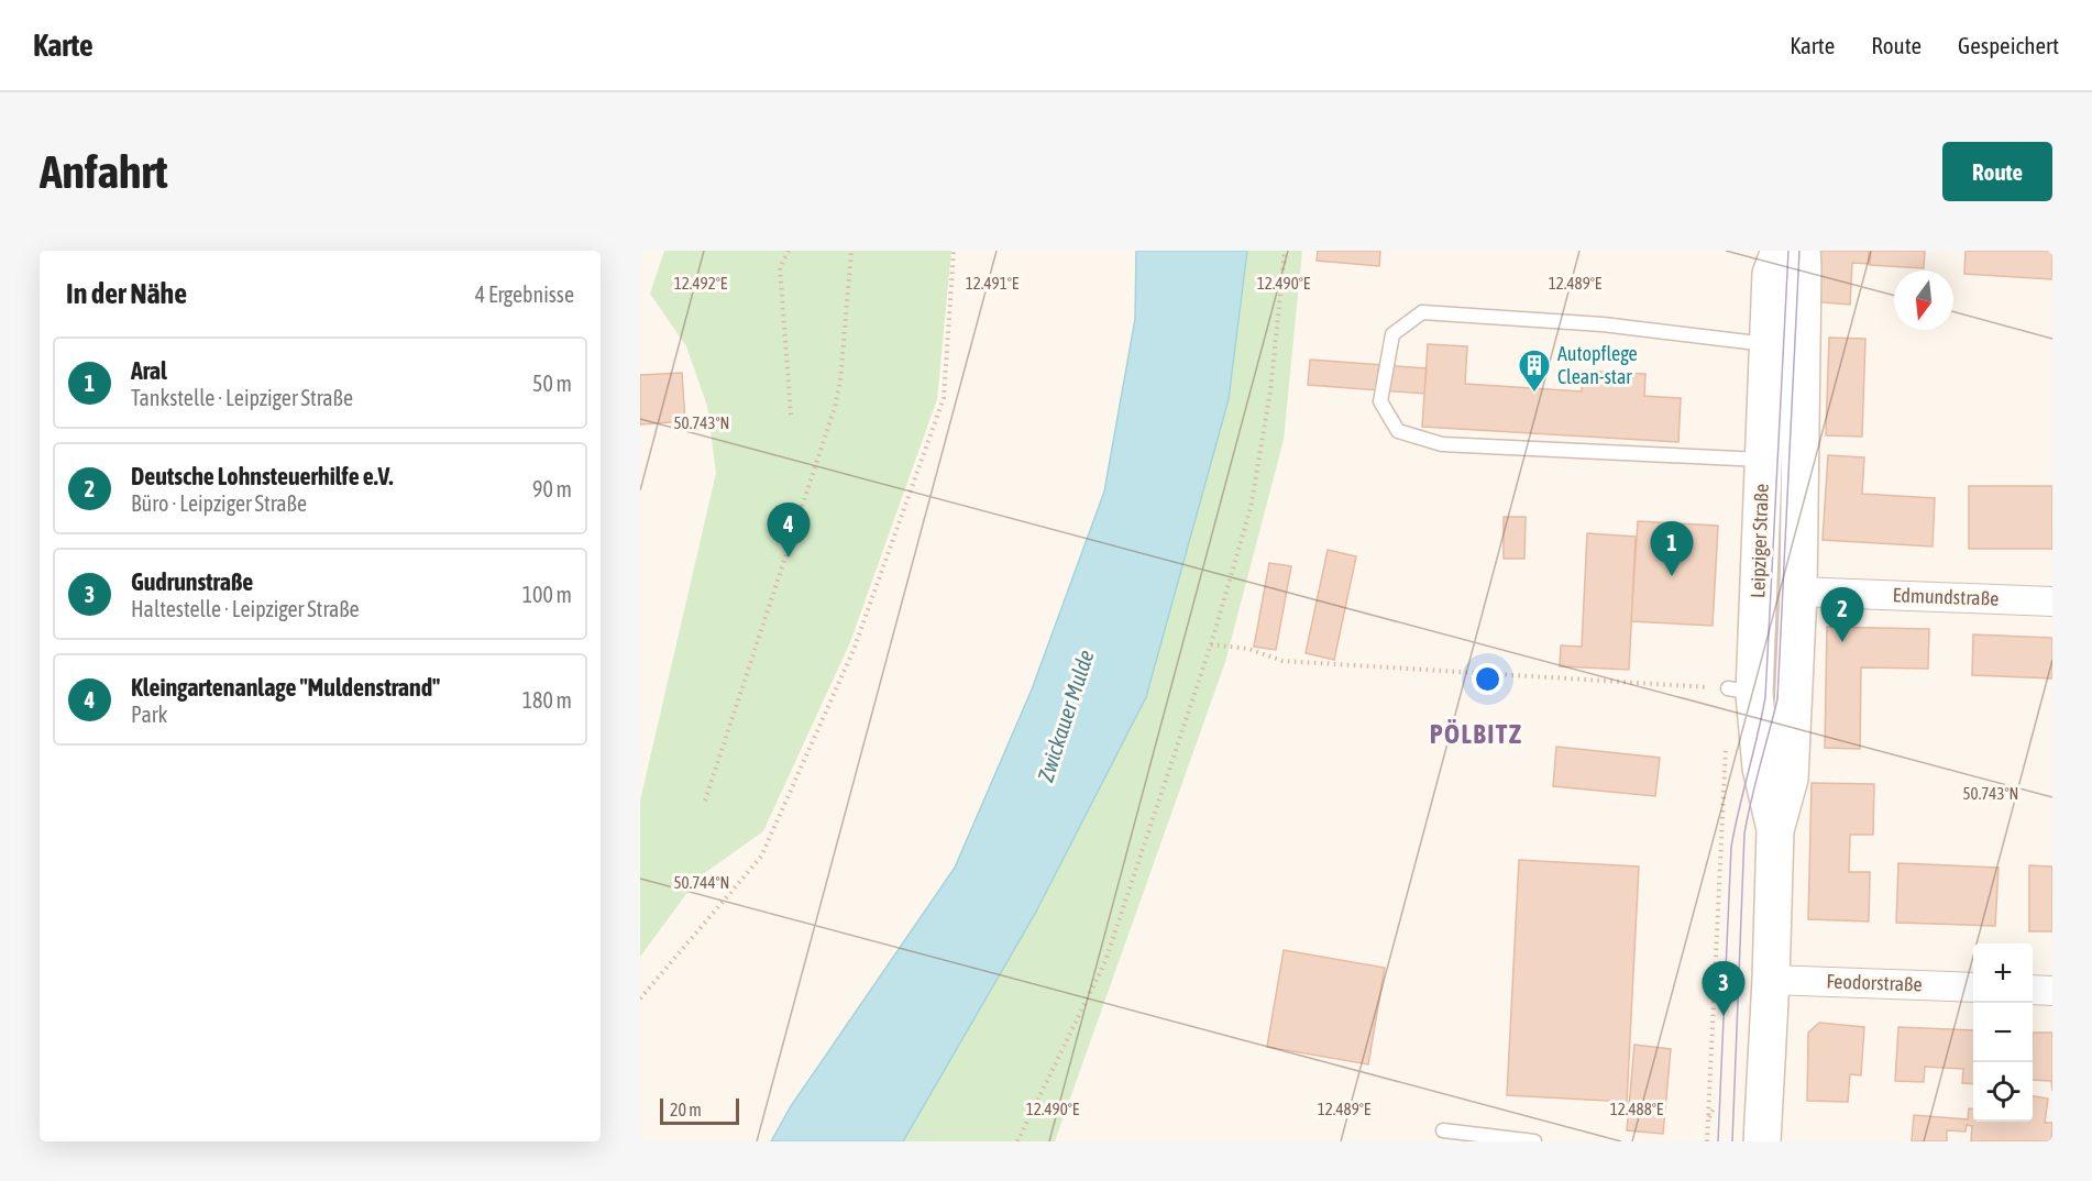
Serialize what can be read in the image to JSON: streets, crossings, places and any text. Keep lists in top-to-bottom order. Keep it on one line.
{"streets":{"street":["Leipziger Straße","Edmundstraße","Feodorstraße"]},"crossings":[["Leipziger Straße","Edmundstraße"],["Leipziger Straße","Feodorstraße"]],"districts":["PÖLBITZ"],"water":["Zwickauer Mulde"],"places":{"building":["Autopflege Clean-star"]},"scale_bar":"20 m","north":"bottom","page":{"header":"Karte","nav":["Karte","Route","Gespeichert"],"buttons":"Route","title":"Anfahrt","heading":["In der Nähe","4 Ergebnisse"],"list":[{"mark":"1","name":"Aral","note":"Tankstelle · Leipziger Straße","value":"50 m"},{"mark":"2","name":"Deutsche Lohnsteuerhilfe e.V.","note":"Büro · Leipziger Straße","value":"90 m"},{"mark":"3","name":"Gudrunstraße","note":"Haltestelle · Leipziger Straße","value":"100 m"},{"mark":"4","name":"Kleingartenanlage \"Muldenstrand\"","note":"Park","value":"180 m"}],"pins":["4","1","2","3"],"map_buttons":["+","−"],"scale":"20 m"},"coordinates":["12.492°E","12.491°E","12.490°E","12.489°E","50.743°N","50.744°N","12.488°E"]}
